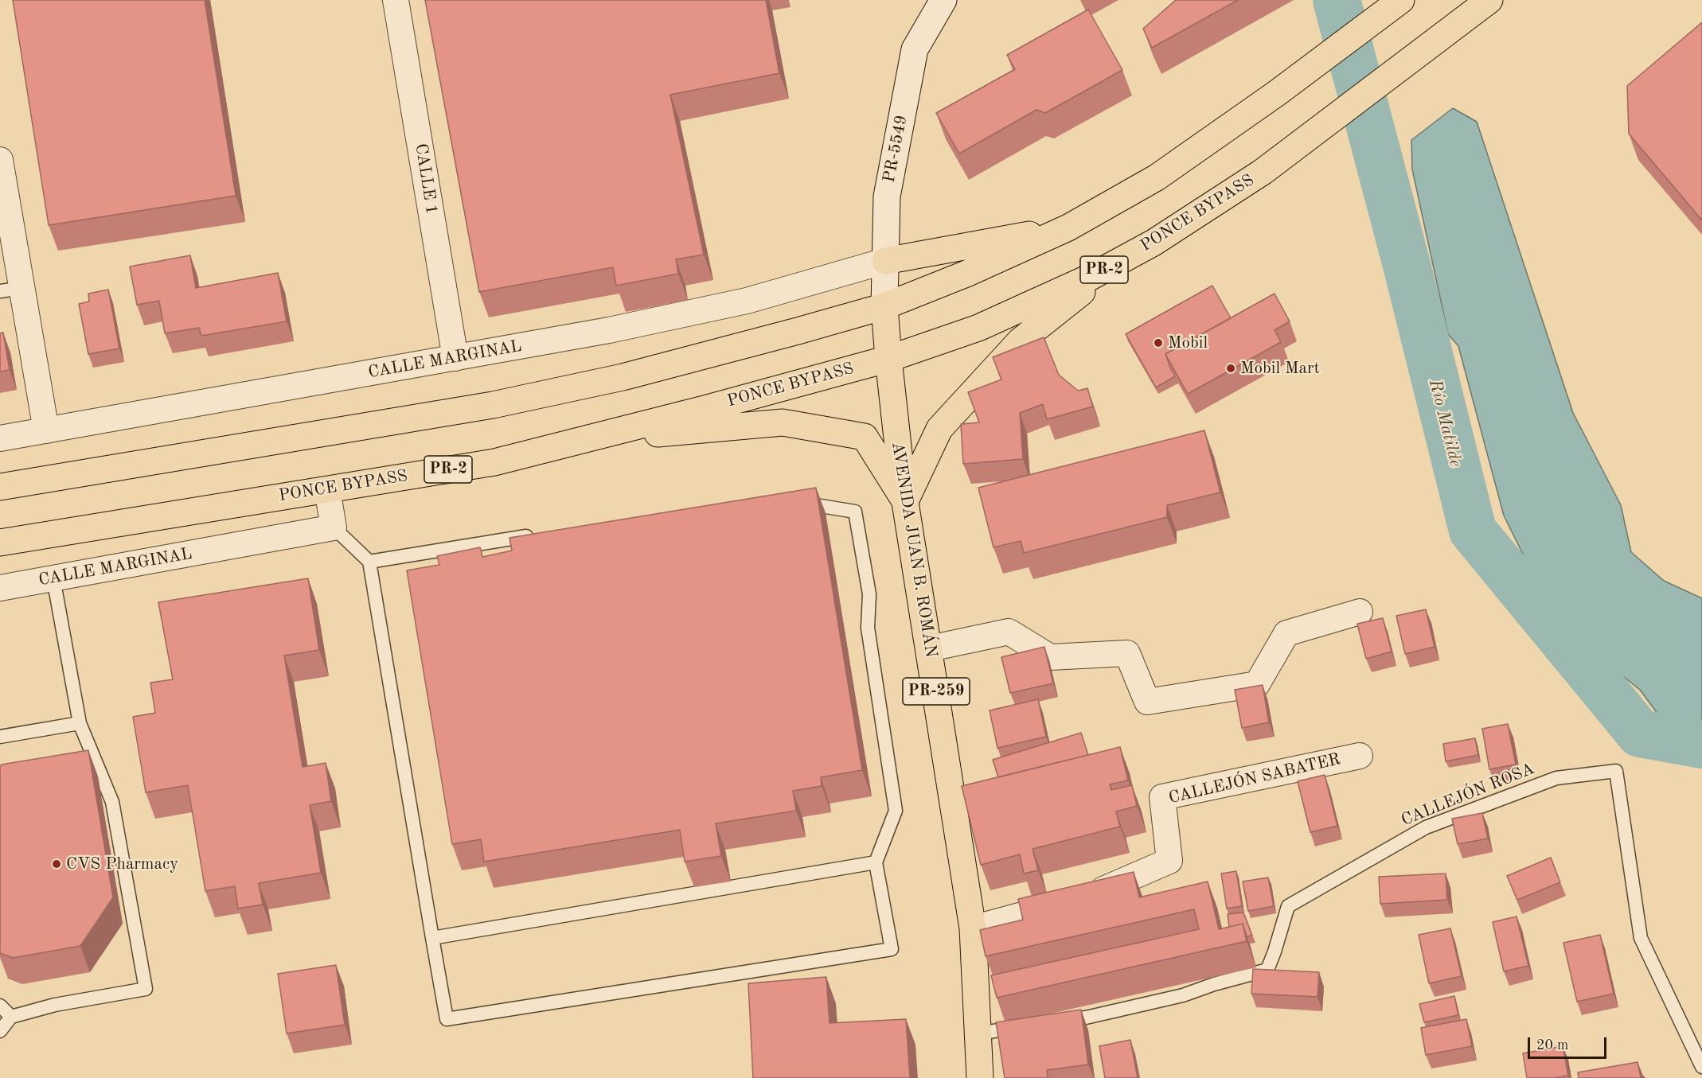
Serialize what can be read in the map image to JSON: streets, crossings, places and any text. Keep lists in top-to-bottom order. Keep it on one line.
{"streets":{"main road":["PONCE BYPASS","PR-2","AVENIDA JUAN B. ROMÁN","PR-259"],"street":["PR-5549","CALLE 1","CALLE MARGINAL","CALLEJÓN SABATER"],"lane":["CALLEJÓN ROSA"]},"crossings":[["PR-5549","CALLE MARGINAL"],["PR-5549","AVENIDA JUAN B. ROMÁN"],["CALLE 1","CALLE MARGINAL"],["PONCE BYPASS","AVENIDA JUAN B. ROMÁN"],["AVENIDA JUAN B. ROMÁN","CALLEJÓN SABATER"]],"water":["Río Matilde"],"places":["Mobil","Mobil Mart","CVS Pharmacy"],"scale_bar":"20 m"}
